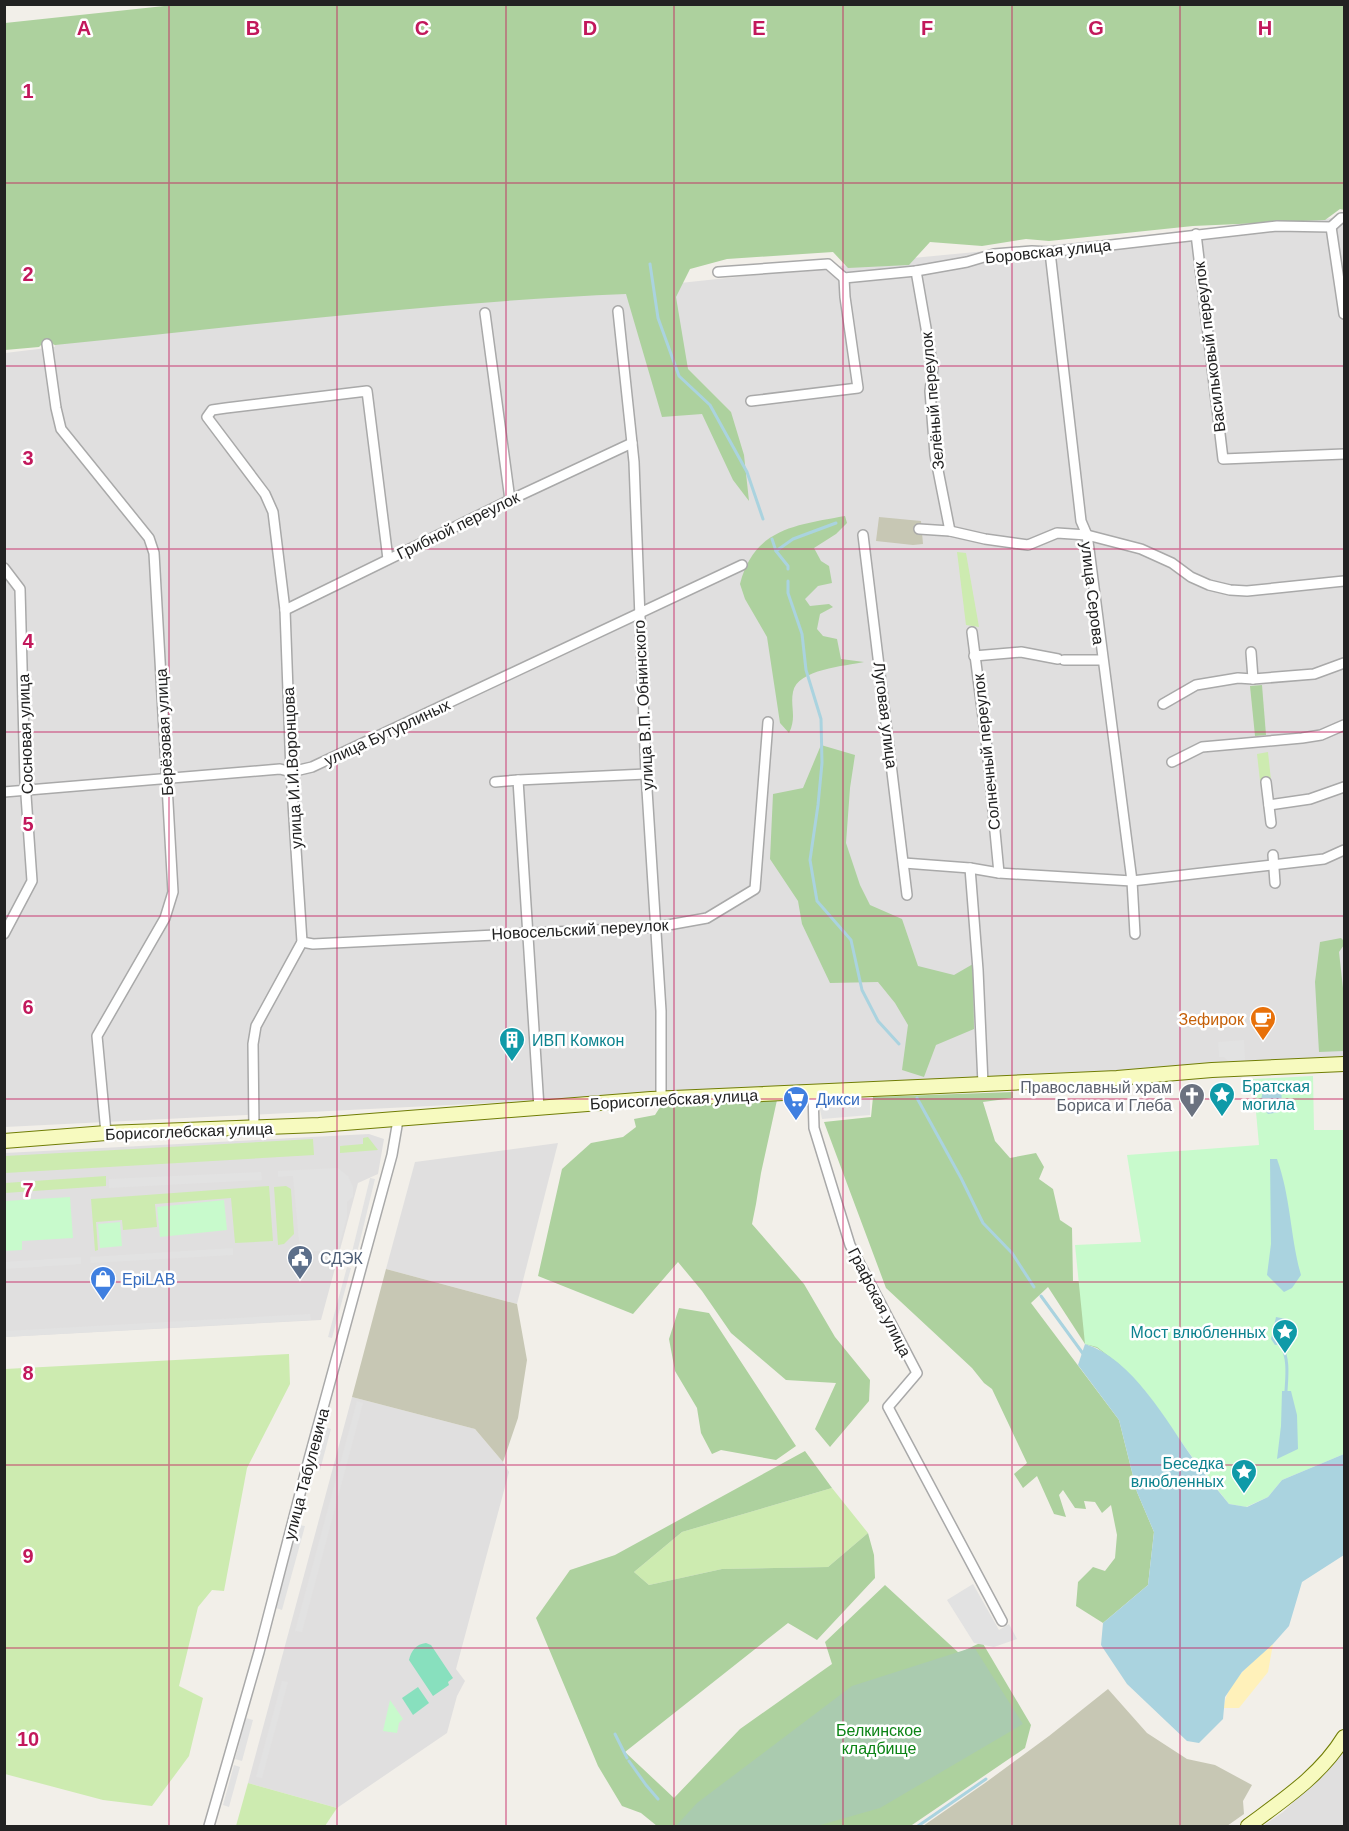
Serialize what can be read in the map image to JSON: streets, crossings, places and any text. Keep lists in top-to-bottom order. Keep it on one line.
{"streets":{"street":["Боровская улица","Васильковый переулок","Зелёный переулок","Грибной переулок","улица Серова","улица В.П. Обнинского","Луговая улица","Берёзовая улица","улица Бутурлиных","Сосновая улица","Солнечный переулок","улица И.И.Воронцова","Новосельский переулок","Борисоглебская улица","Графская улица","улица Табулевича"]},"crossings":[["Боровская улица","Васильковый переулок"],["Боровская улица","Зелёный переулок"],["Боровская улица","улица Серова"],["Грибной переулок","улица В.П. Обнинского"],["Грибной переулок","улица И.И.Воронцова"],["улица В.П. Обнинского","улица Бутурлиных"],["улица В.П. Обнинского","Новосельский переулок"],["улица В.П. Обнинского","Борисоглебская улица"],["Берёзовая улица","улица Бутурлиных"],["Берёзовая улица","Борисоглебская улица"],["улица Бутурлиных","Сосновая улица"],["улица Бутурлиных","улица И.И.Воронцова"],["улица И.И.Воронцова","Новосельский переулок"],["Борисоглебская улица","Графская улица"],["Борисоглебская улица","улица Табулевича"]],"parks":["Белкинское кладбище"],"places":{"cafe":["Зефирок"],"building":["ИВП Комкон"],"place":["Братская могила","Мост влюбленных","Беседка влюбленных"],"church":["Православный храм Бориса и Глеба"],"supermarket":["Дикси"],"public building":["СДЭК"],"shop":["EpiLAB"]},"grid":{"columns":["A","B","C","D","E","F","G","H"],"rows":["1","2","3","4","5","6","7","8","9","10"]}}
